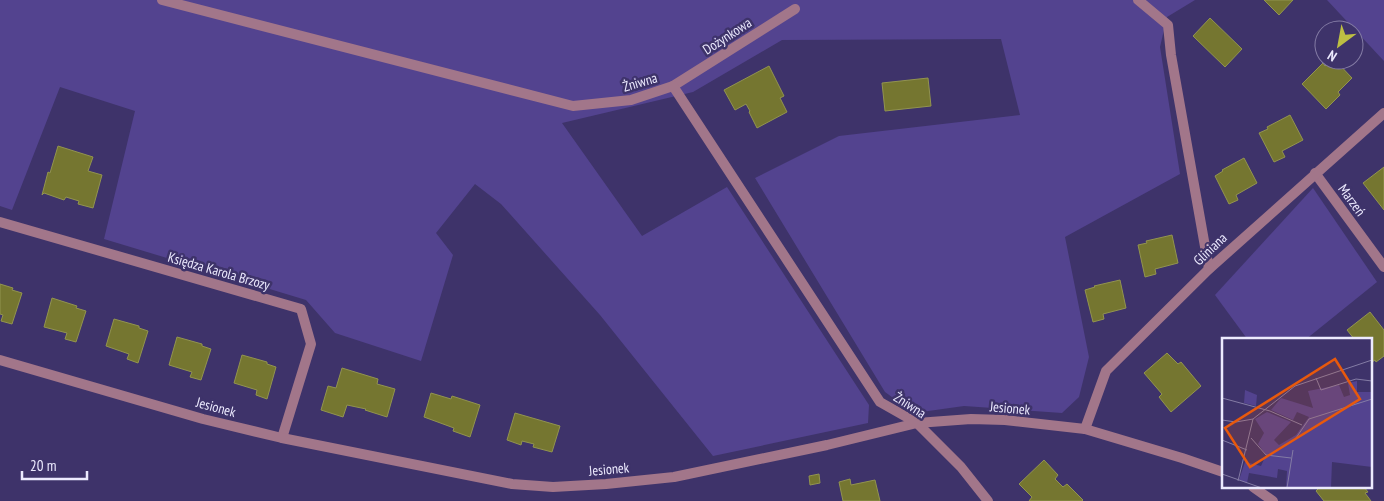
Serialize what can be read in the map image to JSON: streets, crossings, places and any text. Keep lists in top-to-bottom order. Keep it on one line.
{"streets":{"street":["Dożynkowa","Żniwna","Marzeń","Gliniana","Księdza Karola Brzozy","Jesionek"]},"crossings":[["Dożynkowa","Żniwna"],["Żniwna","Jesionek"],["Marzeń","Gliniana"],["Gliniana","Jesionek"],["Księdza Karola Brzozy","Jesionek"]],"scale_bar":"20 m","north":"bottom left"}
